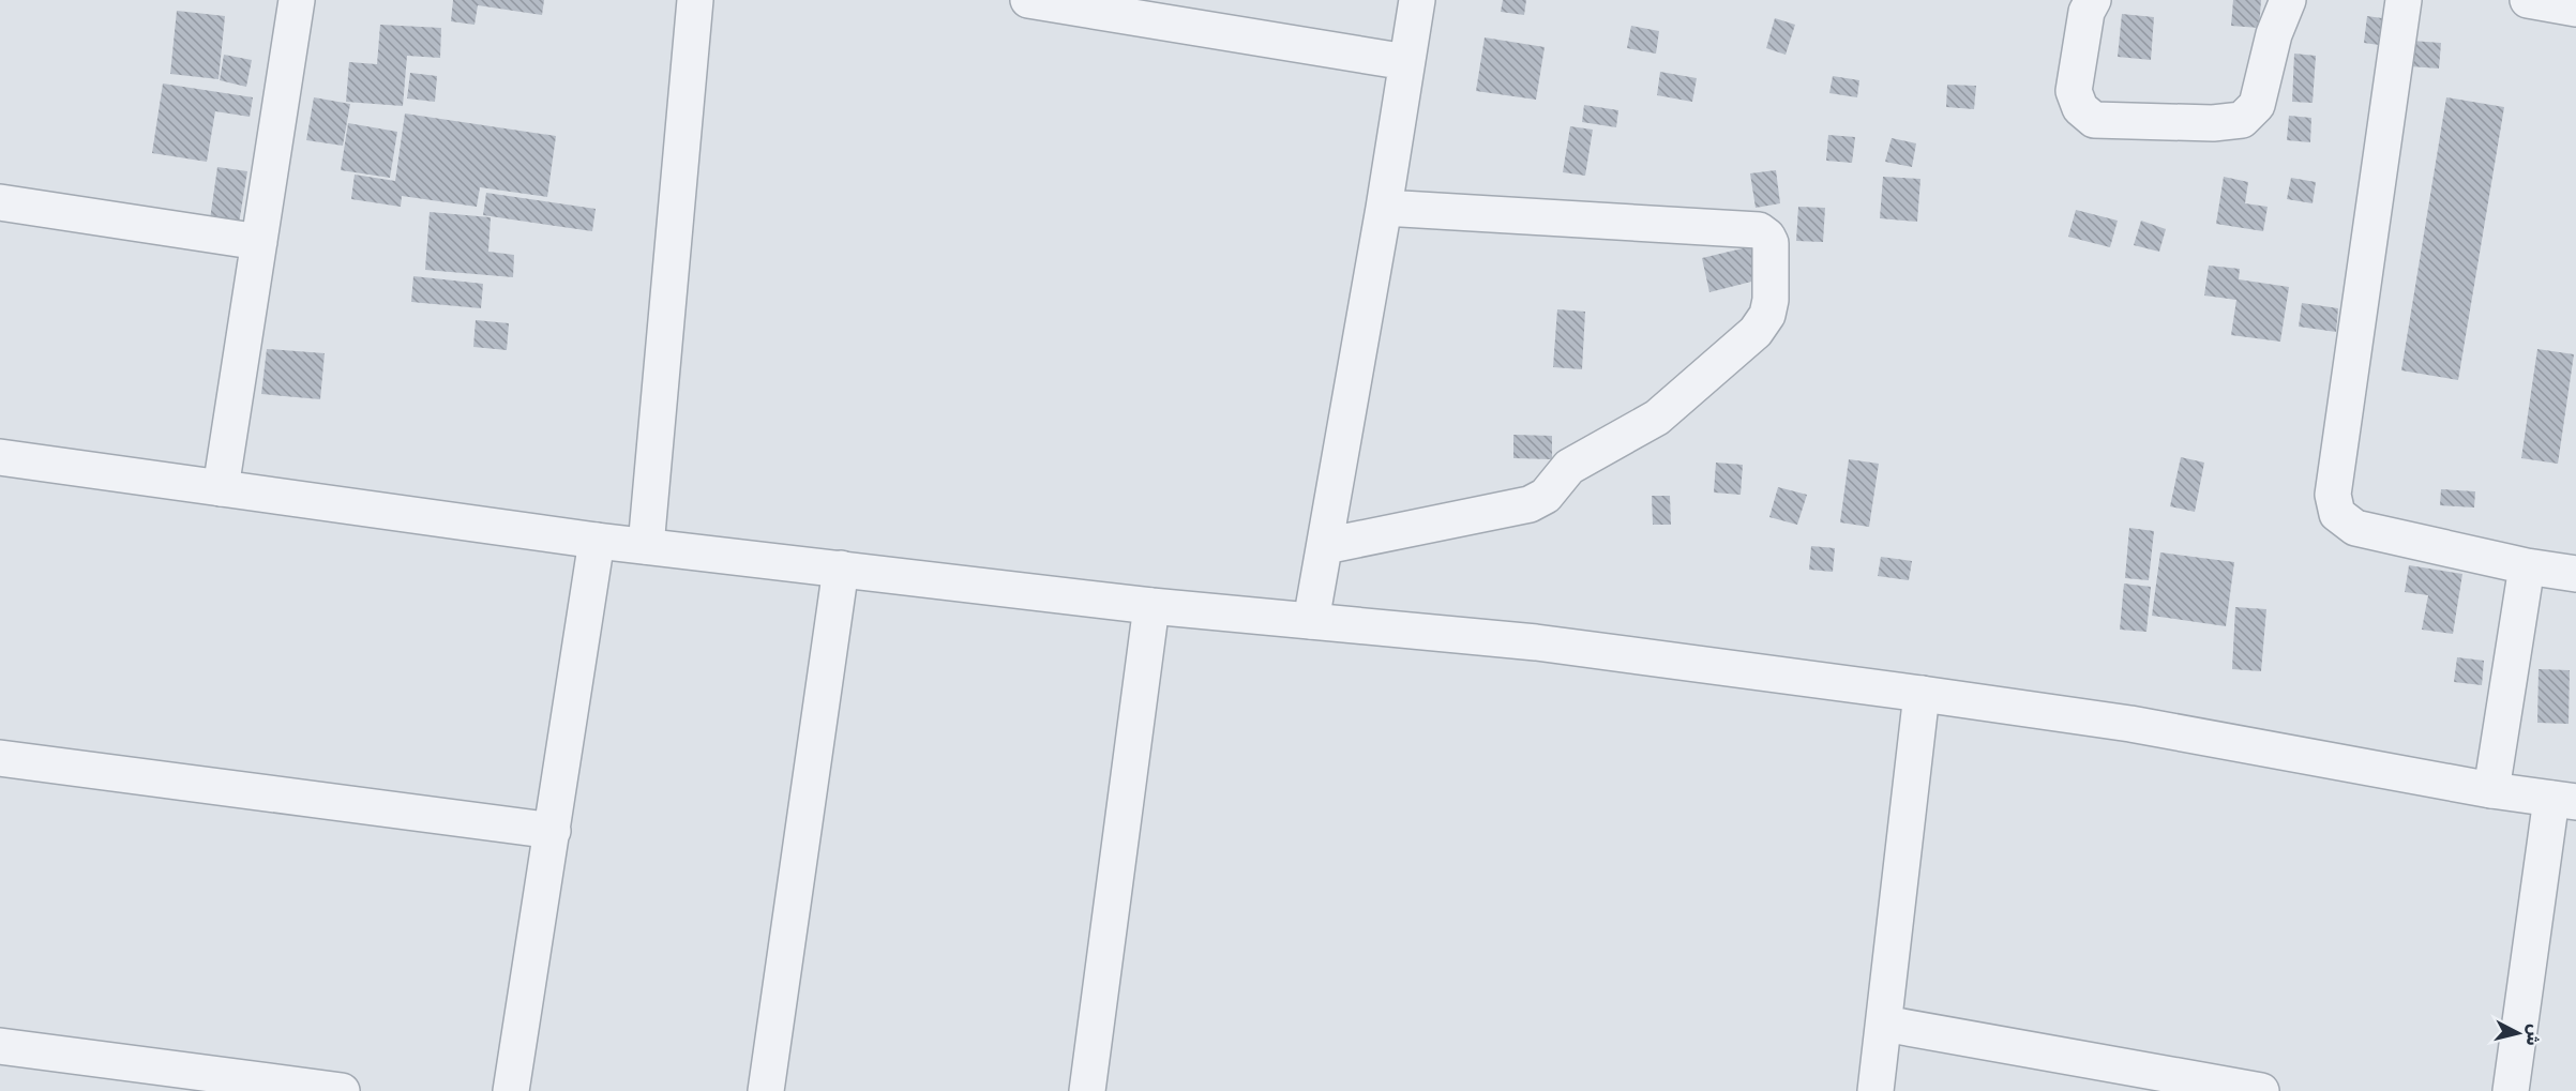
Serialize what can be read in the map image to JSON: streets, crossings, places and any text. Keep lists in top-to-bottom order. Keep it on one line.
{"north":"right"}
